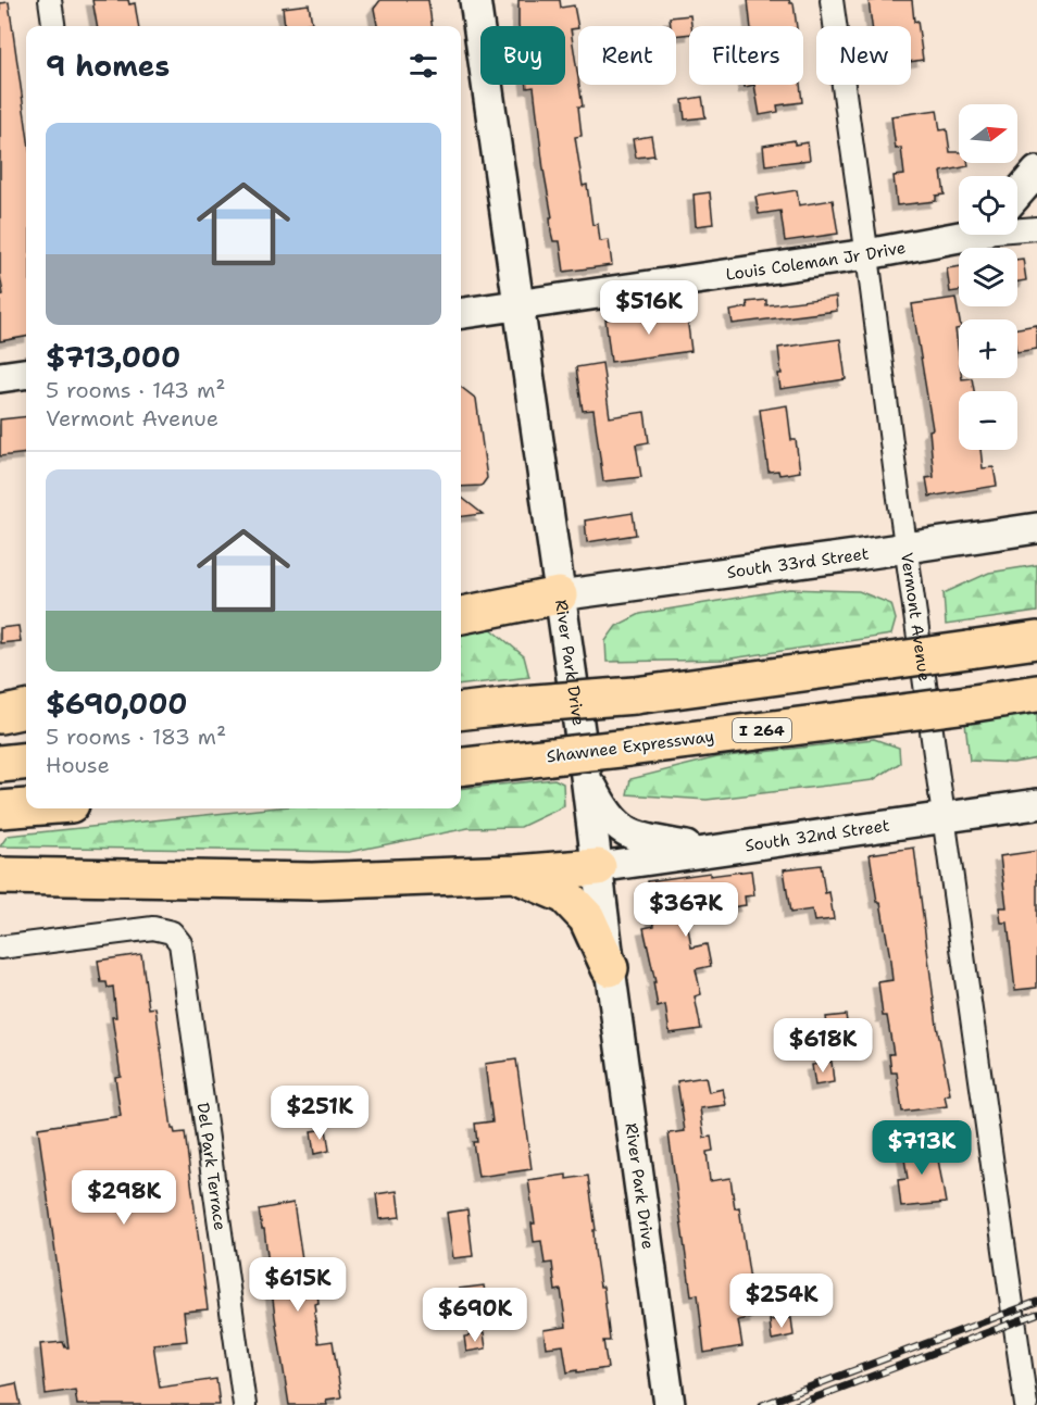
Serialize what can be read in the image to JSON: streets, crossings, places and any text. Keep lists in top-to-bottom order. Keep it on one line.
{"streets":{"highway":["I 264","Shawnee Expressway"],"main road":["Louis Coleman Jr Drive","South 33rd Street","River Park Drive","South 32nd Street"],"street":["Vermont Avenue","Del Park Terrace"]},"crossings":[["Louis Coleman Jr Drive","Vermont Avenue"],["Louis Coleman Jr Drive","River Park Drive"],["South 33rd Street","Vermont Avenue"],["South 33rd Street","River Park Drive"],["Vermont Avenue","South 32nd Street"],["River Park Drive","South 32nd Street"]],"north":"right","page":{"chip":["Buy","Rent","Filters","New"],"heading":"9 homes","map_buttons":["+","−"],"list":[{"name":"$713,000","note":"5 rooms · 143 m² · Vermont Avenue"},{"name":"$690,000","note":"5 rooms · 183 m² · House"}],"price":["$516K","$367K","$618K","$251K","$713K","$298K","$615K","$254K","$690K"]}}
